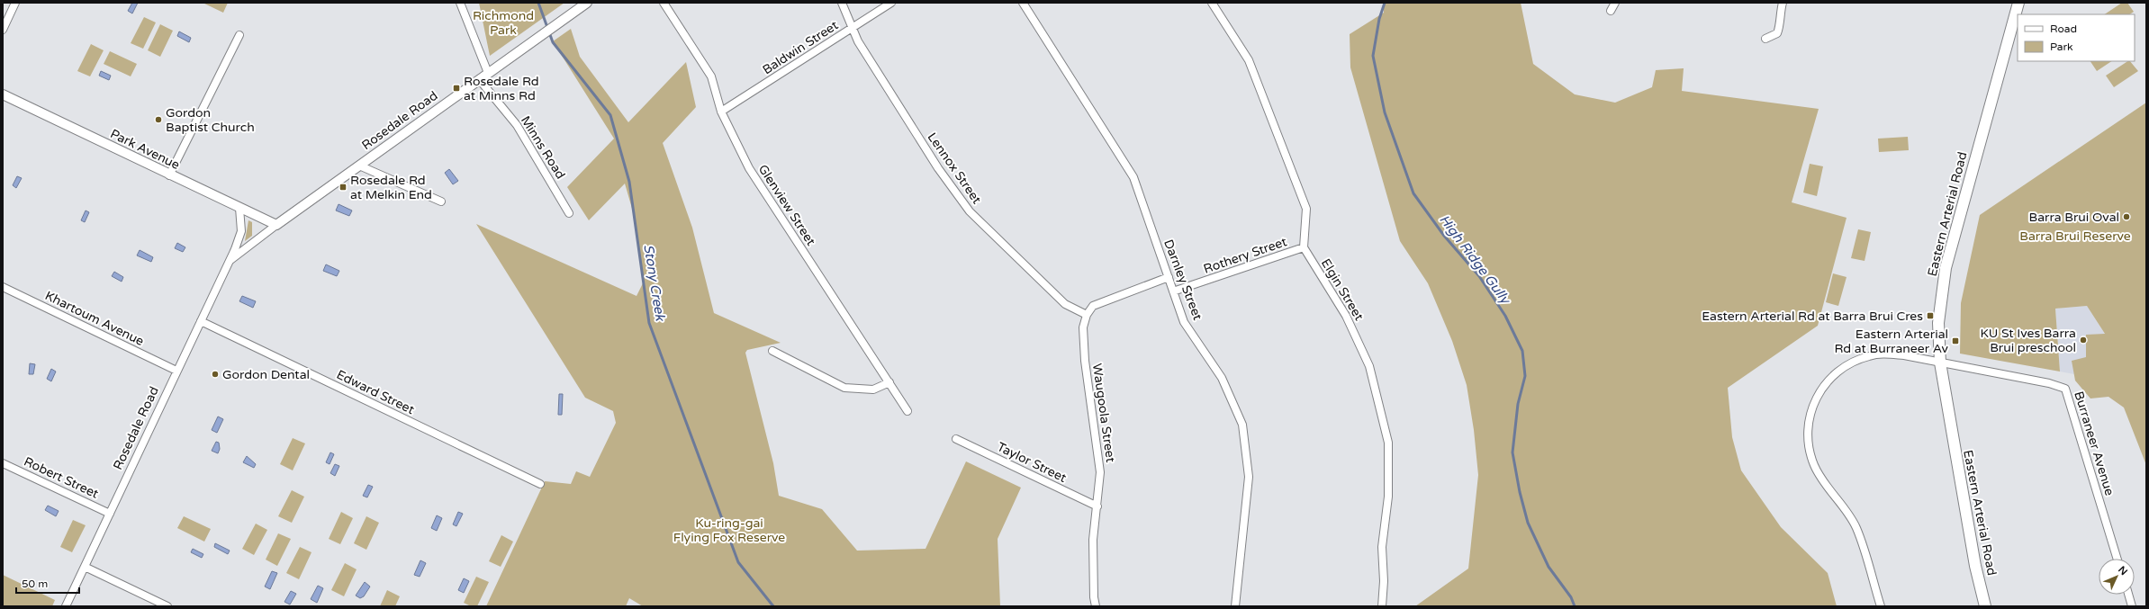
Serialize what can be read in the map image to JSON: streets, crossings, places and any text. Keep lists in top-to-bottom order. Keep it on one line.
{"streets":{"main road":["Eastern Arterial Road"],"street":["Baldwin Street","Rosedale Road","Minns Road","Park Avenue","Lennox Street","Glenview Street","Rothery Street","Darnley Street","Elgin Street","Khartoum Avenue","Edward Street","Waugoola Street","Burraneer Avenue","Taylor Street","Robert Street"]},"crossings":[["Baldwin Street","Lennox Street"],["Baldwin Street","Glenview Street"],["Rosedale Road","Minns Road"],["Rosedale Road","Park Avenue"],["Rosedale Road","Khartoum Avenue"],["Rosedale Road","Edward Street"],["Rosedale Road","Robert Street"],["Lennox Street","Waugoola Street"],["Eastern Arterial Road","Burraneer Avenue"],["Rothery Street","Darnley Street"],["Rothery Street","Elgin Street"],["Waugoola Street","Taylor Street"]],"water":["High Ridge Gully","Stony Creek"],"parks":["Richmond Park","Barra Brui Reserve","Ku-ring-gai Flying Fox Reserve"],"places":{"transit":["Rosedale Rd at Minns Rd","Rosedale Rd at Melkin End","Eastern Arterial Rd at Barra Brui Cres","Eastern Arterial Rd at Burraneer Av"],"other":["Gordon Baptist Church","Barra Brui Oval","KU St Ives Barra Brui preschool","Gordon Dental"]},"legend":["Road","Park"],"scale_bar":"50 m","north":"top right"}
